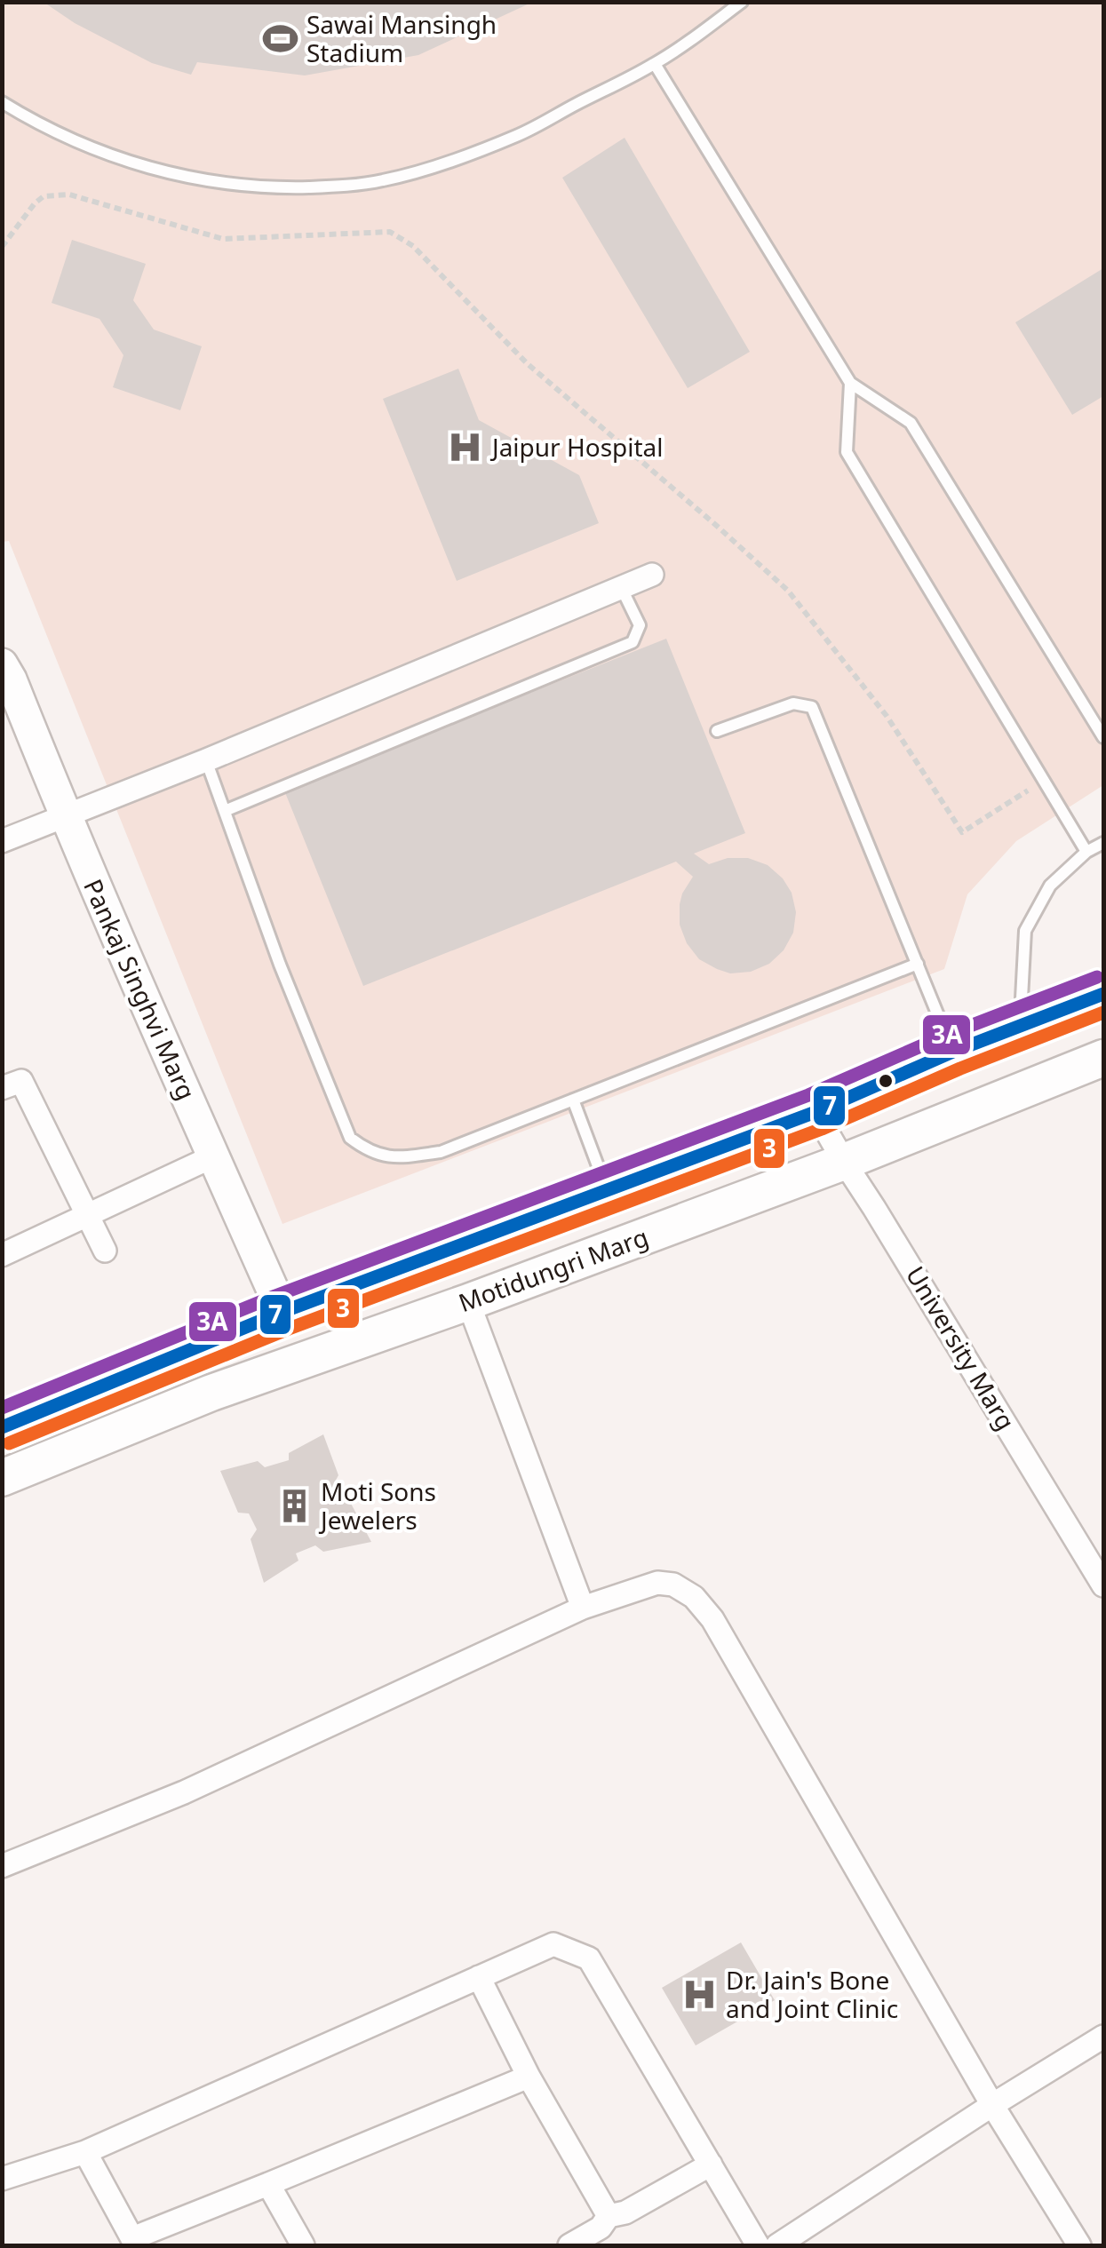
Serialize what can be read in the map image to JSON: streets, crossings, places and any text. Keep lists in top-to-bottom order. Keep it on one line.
{"streets":{"main road":["Motidungri Marg"],"street":["Pankaj Singhvi Marg","University Marg"]},"crossings":[["Motidungri Marg","University Marg"]],"places":{"sports":["Sawai Mansingh Stadium"],"hospital":["Jaipur Hospital","Dr. Jain's Bone and Joint Clinic"],"building":["Moti Sons Jewelers"]},"lines":["transit line 3A","transit line 7","transit line 3"]}
